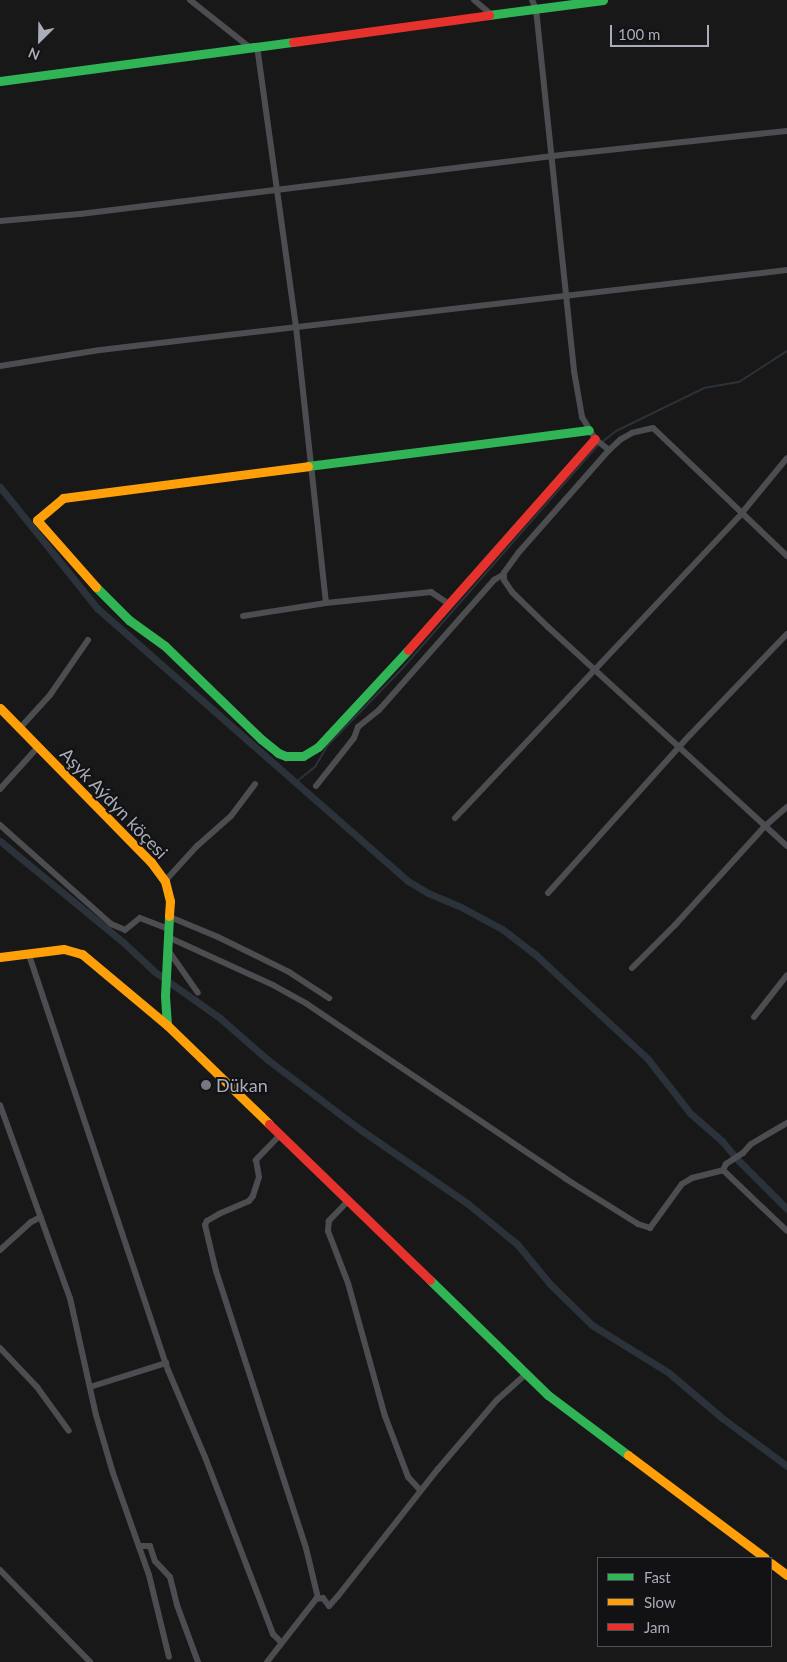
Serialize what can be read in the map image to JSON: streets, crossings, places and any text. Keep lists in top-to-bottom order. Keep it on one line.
{"streets":{"street":["Aşyk Aýdyn köçesi"]},"places":["Dükan"],"legend":["Fast","Slow","Jam"],"scale_bar":"100 m","north":"bottom left"}
